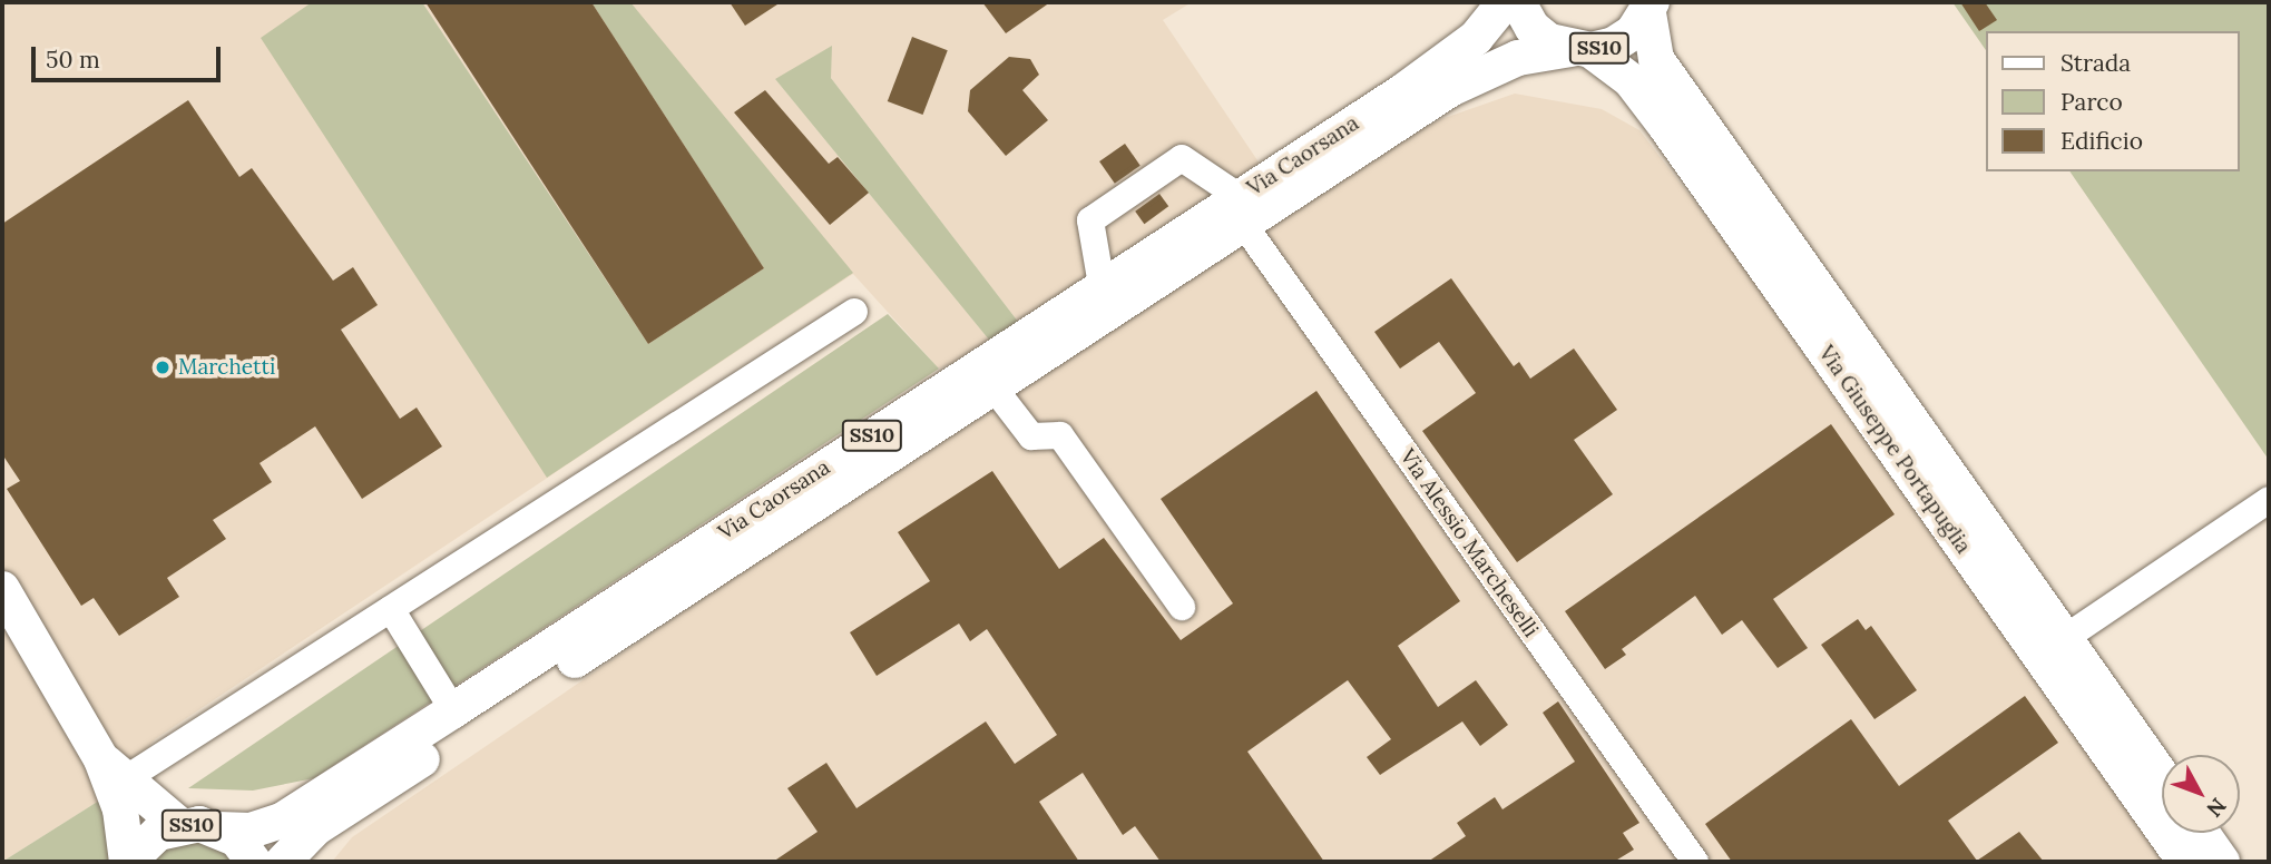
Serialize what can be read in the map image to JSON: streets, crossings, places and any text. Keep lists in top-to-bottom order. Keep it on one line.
{"streets":{"main road":["SS10","Via Caorsana","Via Giuseppe Portapuglia"],"street":["Via Alessio Marcheselli"]},"crossings":[["SS10","Via Caorsana"],["SS10","Via Giuseppe Portapuglia"],["Via Caorsana","Via Giuseppe Portapuglia"],["Via Caorsana","Via Alessio Marcheselli"]],"places":["Marchetti"],"legend":["Strada","Parco","Edificio"],"scale_bar":"50 m","north":"bottom right"}
